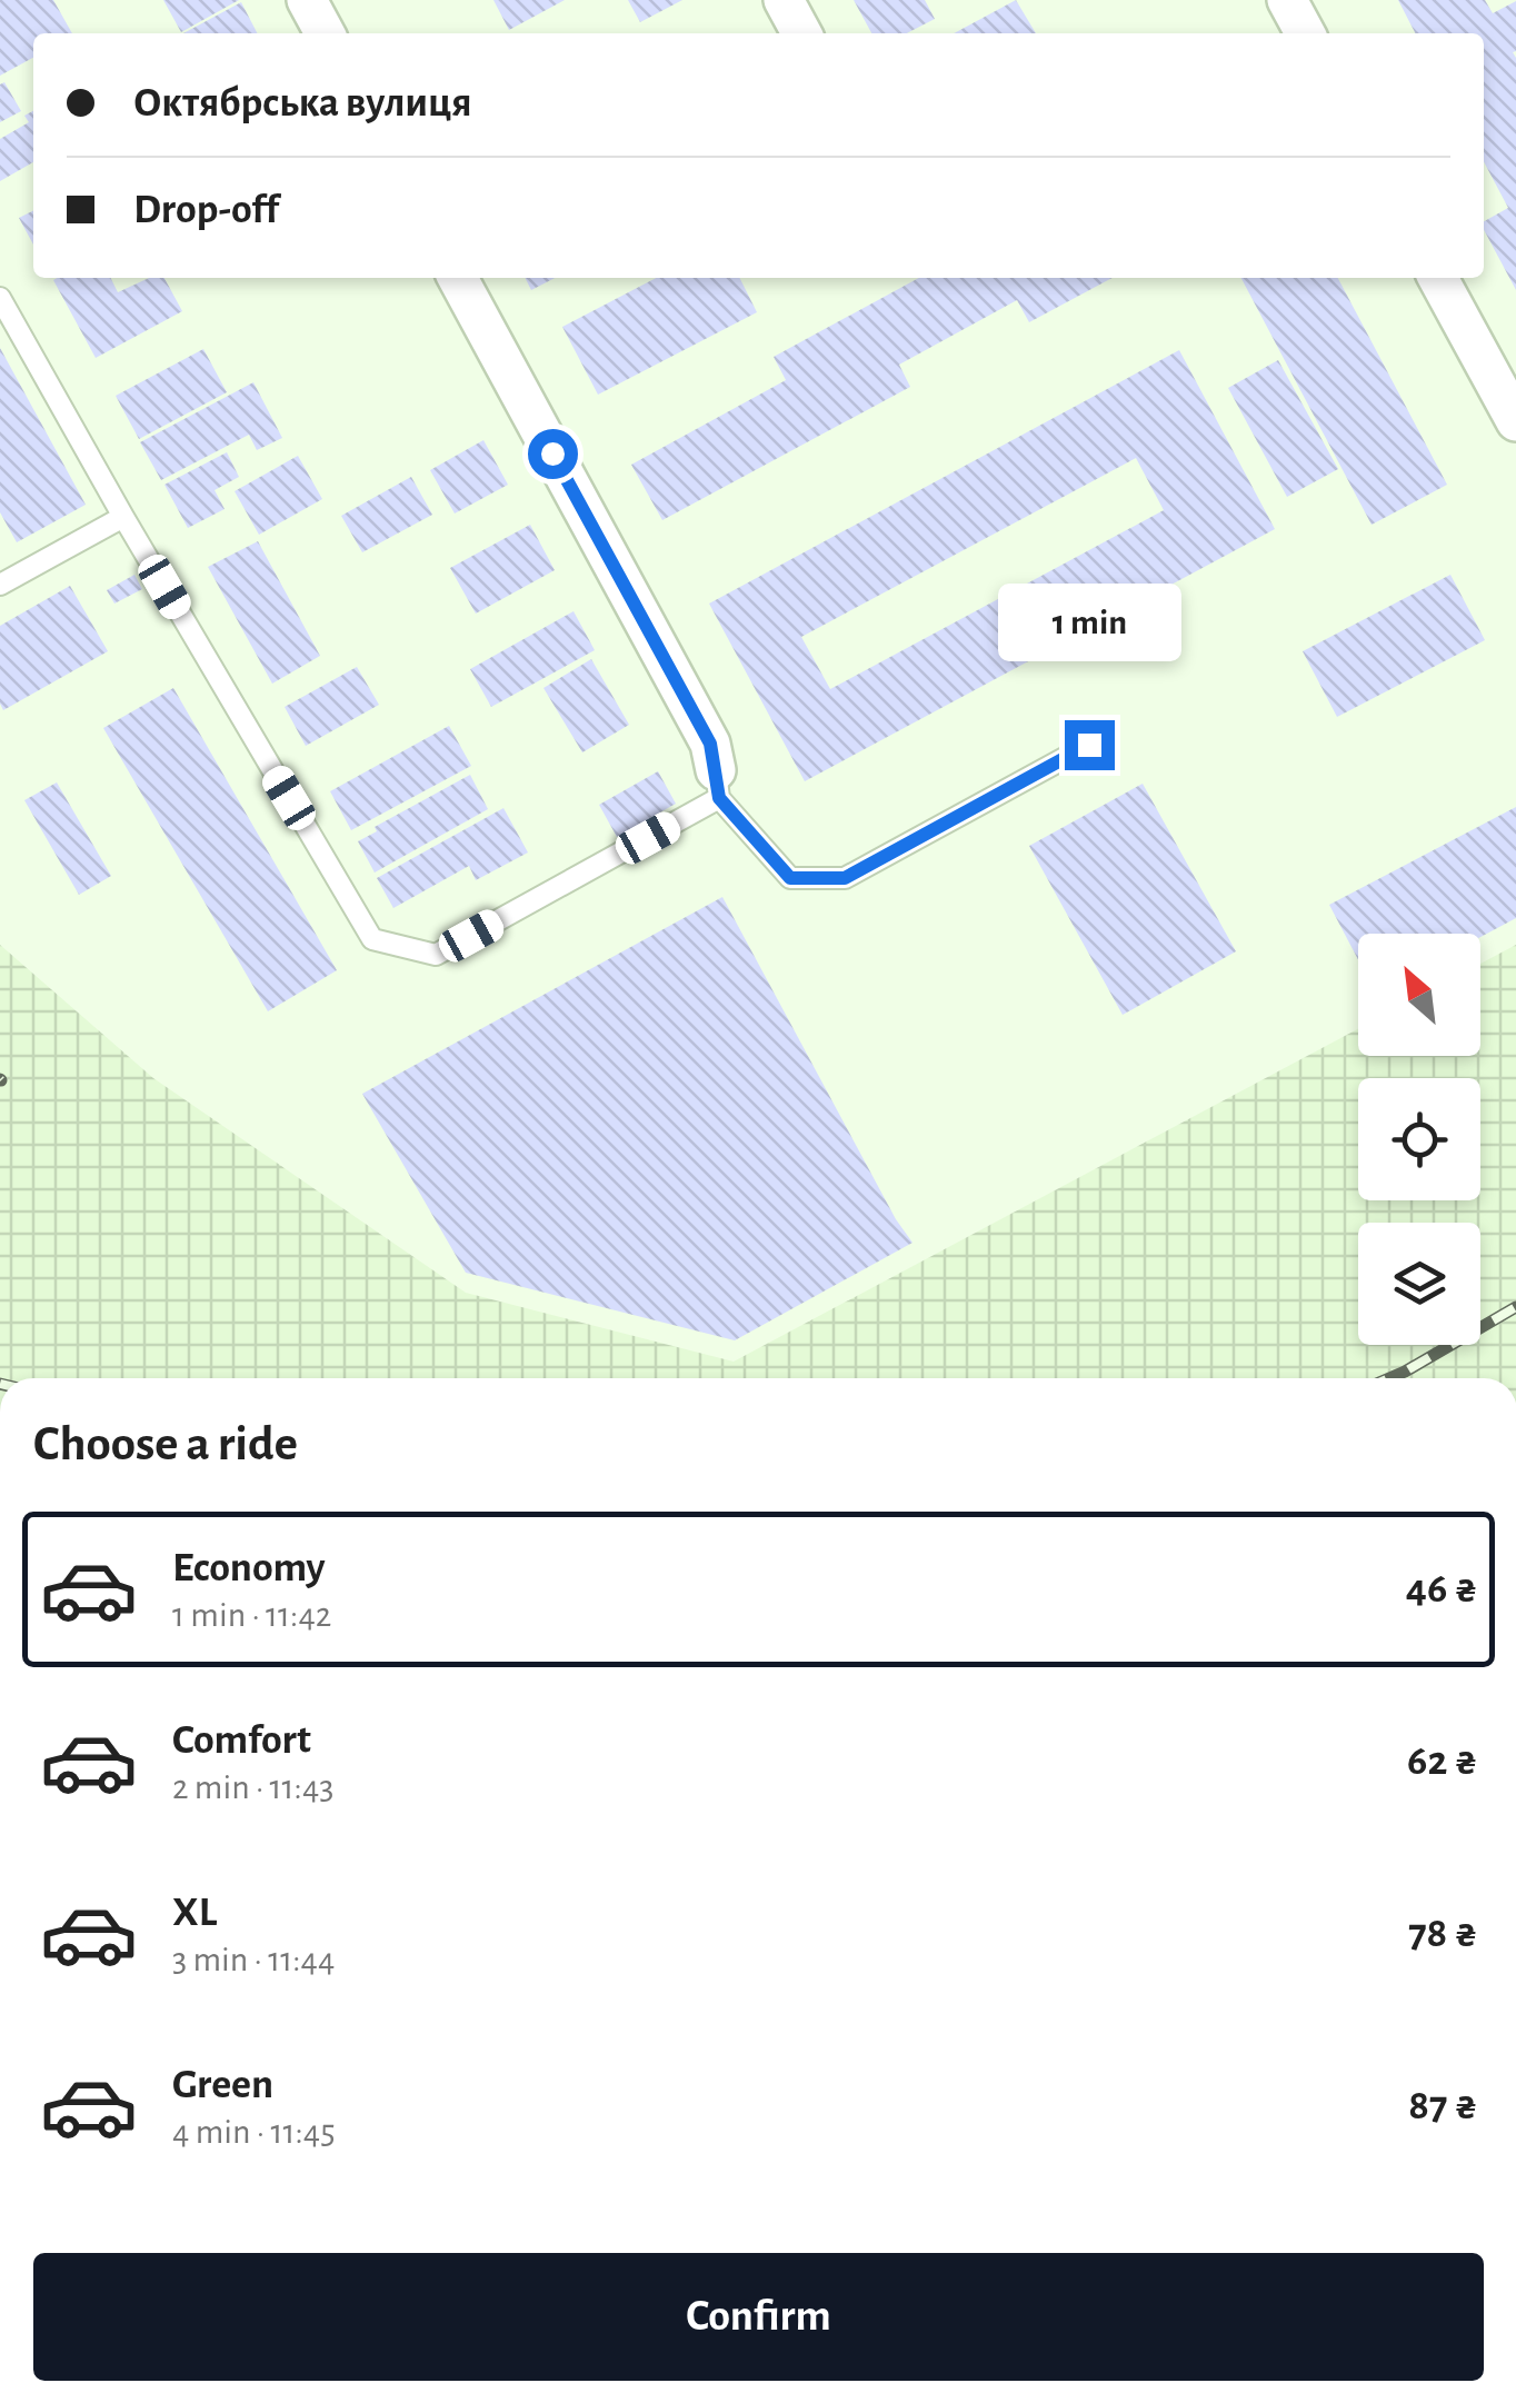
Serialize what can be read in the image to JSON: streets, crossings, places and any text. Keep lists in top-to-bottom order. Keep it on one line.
{"north":"top left","page":{"banner":["Октябрська вулиця","Drop-off"],"bubble":"1 min","heading":"Choose a ride","list":[{"name":"Economy","note":"1 min · 11:42","value":"46 ₴"},{"name":"Comfort","note":"2 min · 11:43","value":"62 ₴"},{"name":"XL","note":"3 min · 11:44","value":"78 ₴"},{"name":"Green","note":"4 min · 11:45","value":"87 ₴"}],"buttons":"Confirm"}}
